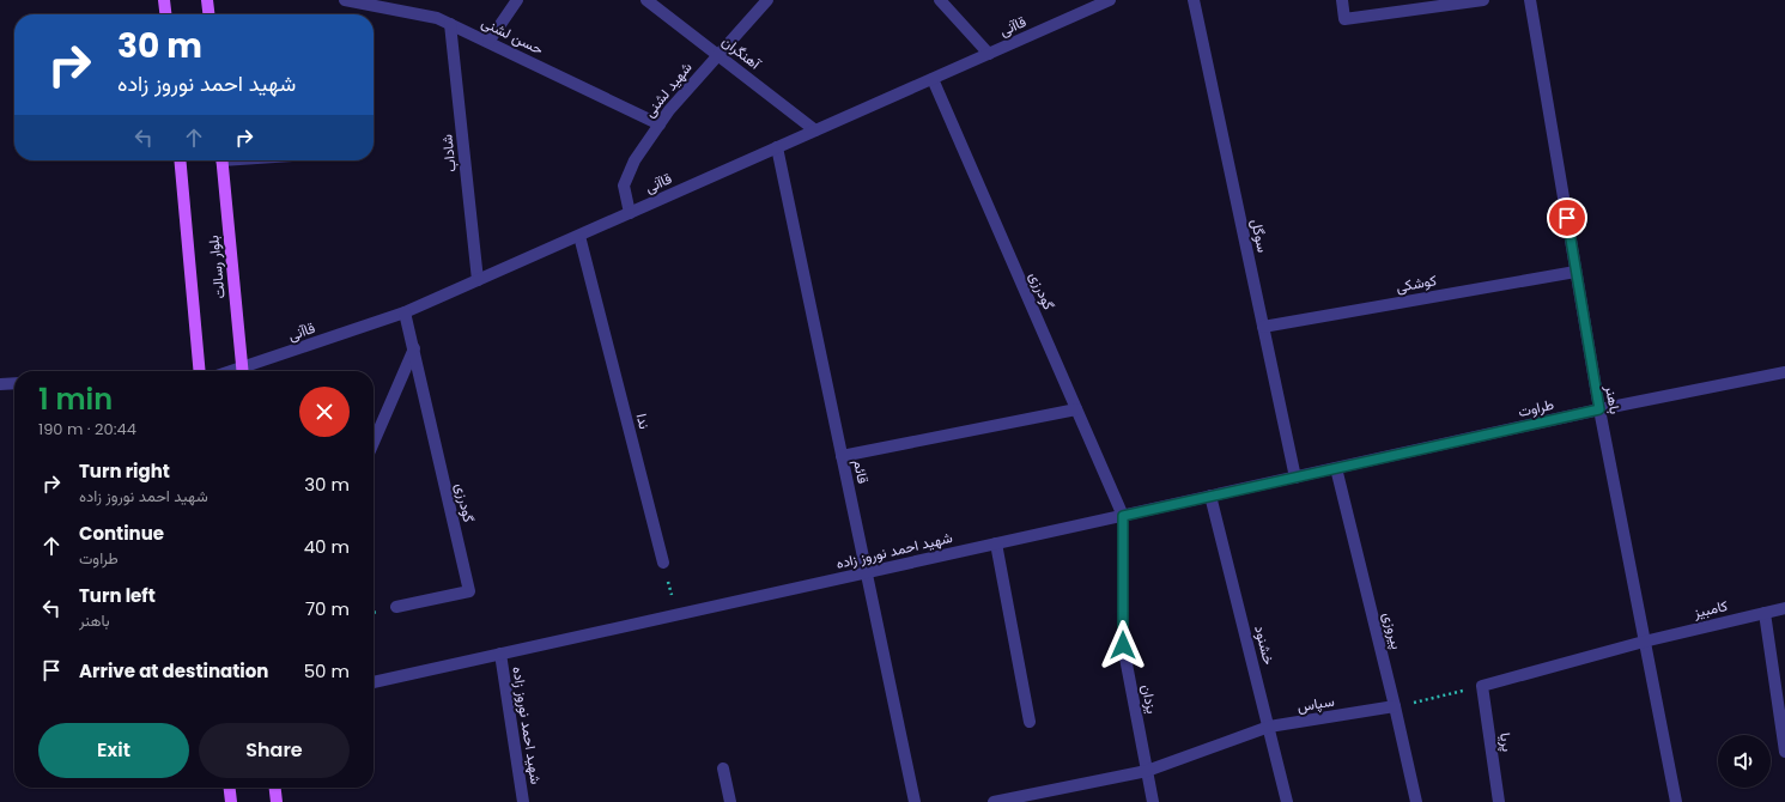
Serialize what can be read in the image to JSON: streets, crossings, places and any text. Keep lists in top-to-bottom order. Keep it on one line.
{"streets":{"main road":["بلوار رسالت"],"street":["قاآنی","حسن لشنی","آهنگران","شهید لشنی","شاداب","سوگل","کوشکی","گودرزی","باهنر","طراوت","ندا","قائم","شهید احمد نوروز زاده","کامبیز","پیروزی","خشنود","یزدان","سپاس","پریا"]},"crossings":[["قاآنی","آهنگران"],["قاآنی","شهید لشنی"],["قاآنی","شاداب"],["قاآنی","گودرزی"],["قاآنی","ندا"],["قاآنی","قائم"],["حسن لشنی","شهید لشنی"],["حسن لشنی","شاداب"],["آهنگران","شهید لشنی"],["سوگل","کوشکی"],["سوگل","طراوت"],["سوگل","شهید احمد نوروز زاده"],["کوشکی","باهنر"],["گودرزی","شهید احمد نوروز زاده"],["گودرزی","یزدان"],["باهنر","طراوت"],["باهنر","کامبیز"],["طراوت","شهید احمد نوروز زاده"],["طراوت","پیروزی"],["قائم","شهید احمد نوروز زاده"],["شهید احمد نوروز زاده","خشنود"],["شهید احمد نوروز زاده","یزدان"],["پیروزی","سپاس"],["خشنود","سپاس"],["یزدان","سپاس"]],"page":{"turn":["30 m","شهید احمد نوروز زاده"],"heading":["1 min","190 m · 20:44"],"list":[{"name":"Turn right","note":"شهید احمد نوروز زاده","value":"30 m"},{"name":"Continue","note":"طراوت","value":"40 m"},{"name":"Turn left","note":"باهنر","value":"70 m"},{"name":"Arrive at destination","value":"50 m"}],"buttons":["Exit","Share"]}}
